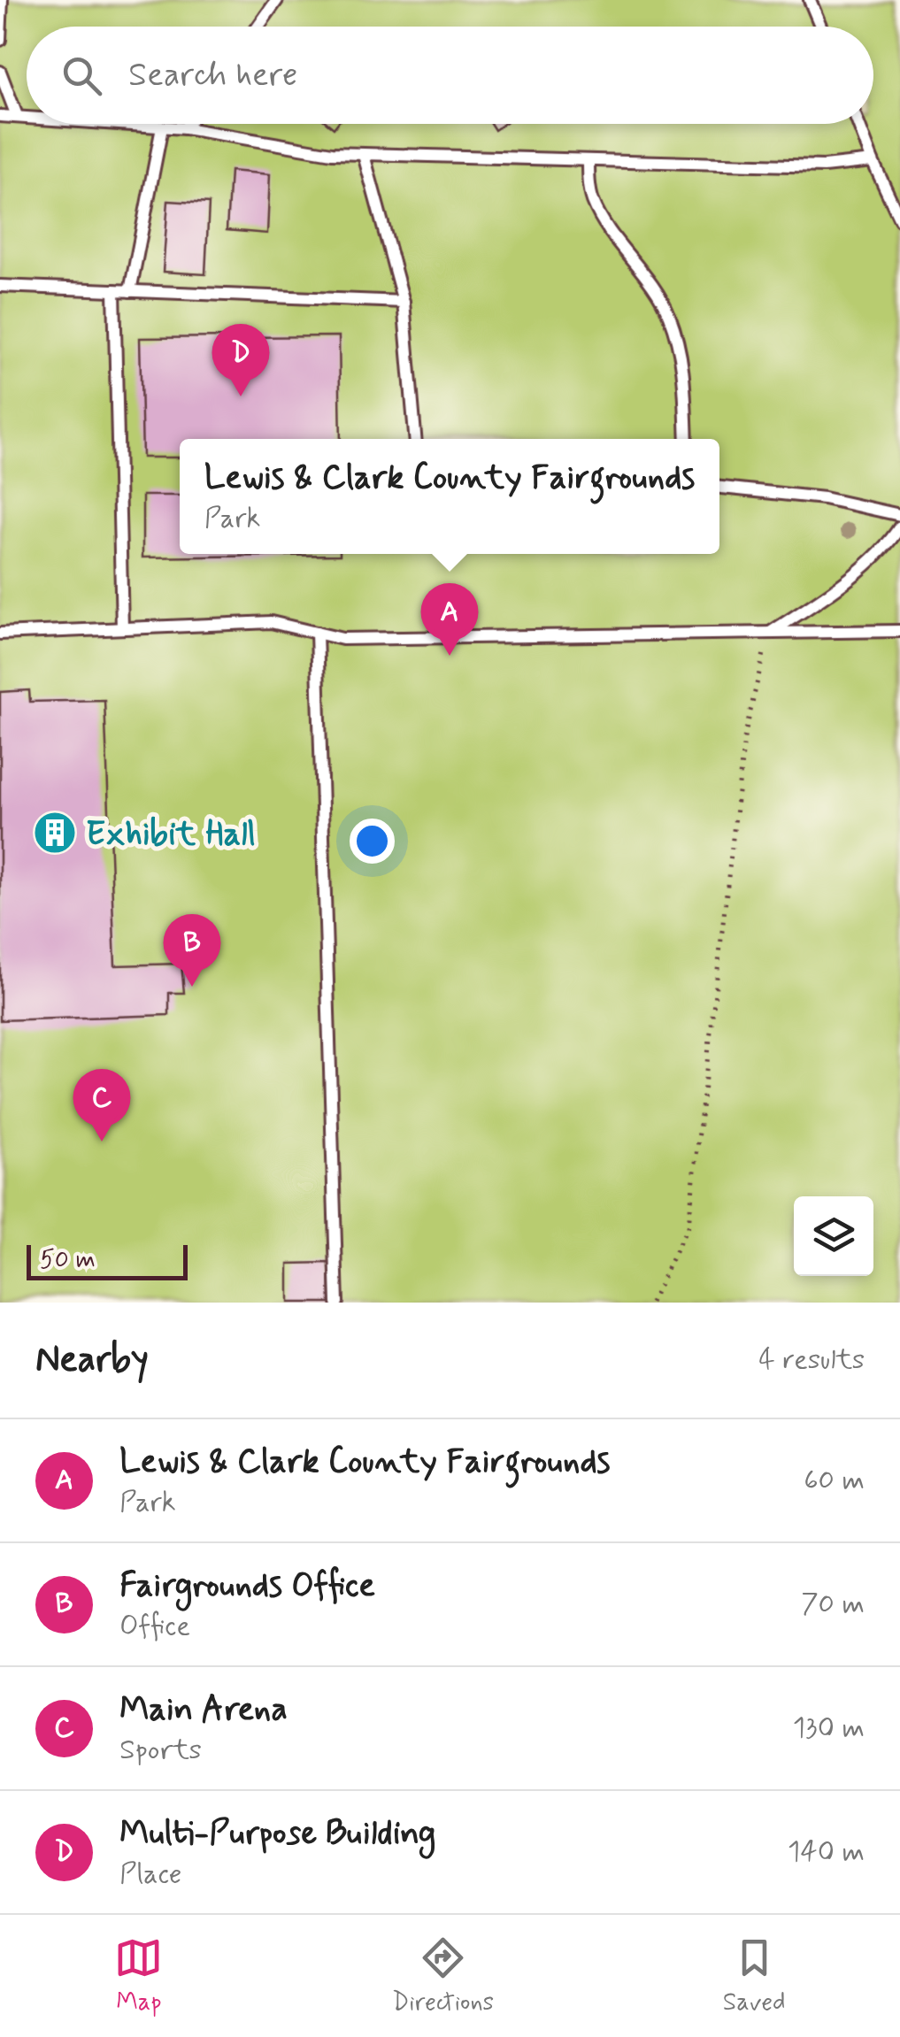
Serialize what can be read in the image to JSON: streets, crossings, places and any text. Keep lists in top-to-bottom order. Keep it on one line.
{"places":{"building":["Exhibit Hall"]},"scale_bar":"50 m","page":{"search":"Search here","pins":["D","A","B","C"],"popup":["Lewis & Clark County Fairgrounds","Park"],"scale":"50 m","heading":["Nearby","4 results"],"list":[{"mark":"A","name":"Lewis & Clark County Fairgrounds","note":"Park","value":"60 m"},{"mark":"B","name":"Fairgrounds Office","note":"Office","value":"70 m"},{"mark":"C","name":"Main Arena","note":"Sports","value":"130 m"},{"mark":"D","name":"Multi-Purpose Building","note":"Place","value":"140 m"}],"nav":["Map","Directions","Saved"]}}
